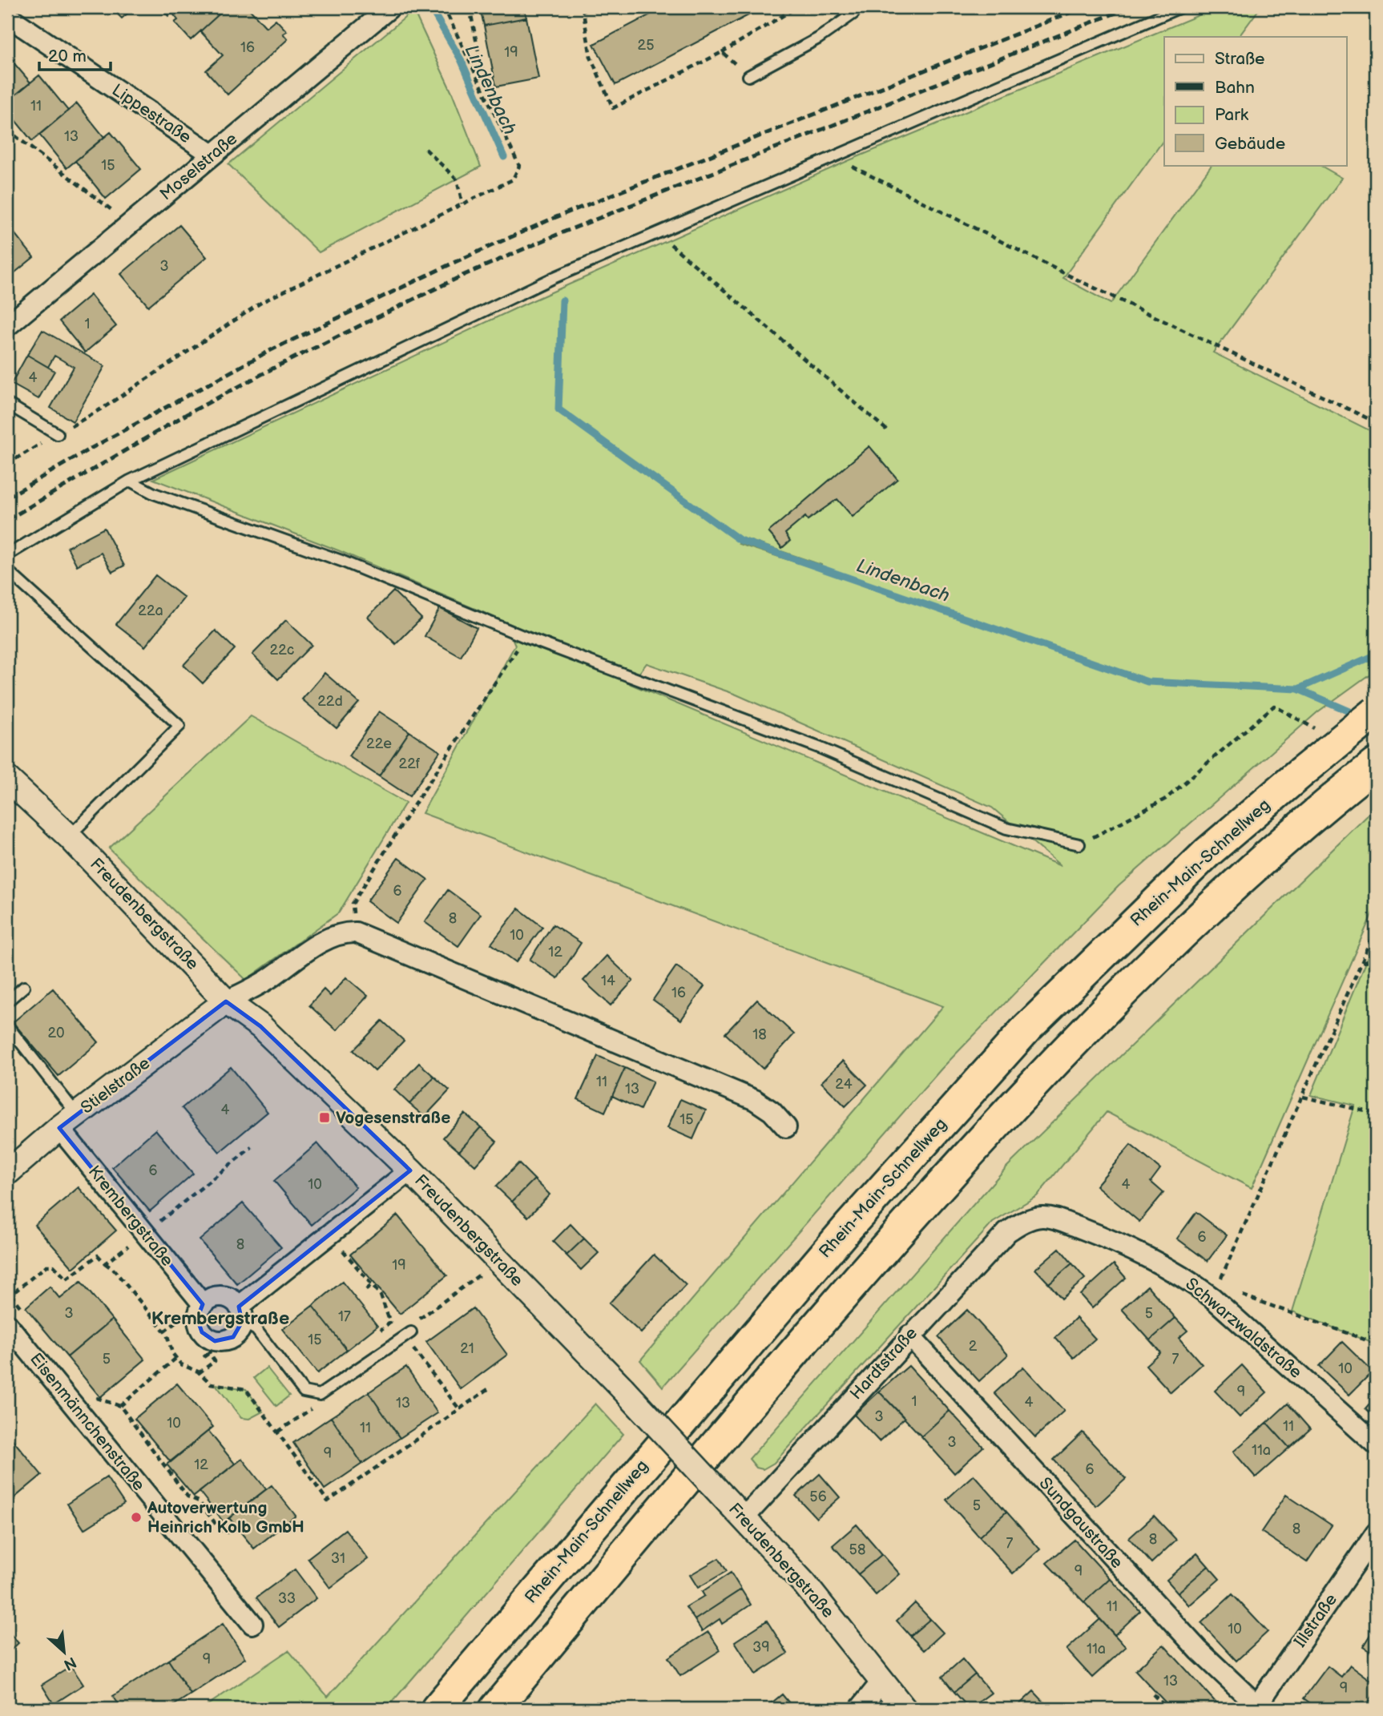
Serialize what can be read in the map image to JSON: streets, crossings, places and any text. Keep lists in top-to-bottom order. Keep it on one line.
{"streets":{"highway":["Rhein-Main-Schnellweg"],"street":["Lippestraße","Moselstraße","Freudenbergstraße","Stielstraße","Krembergstraße","Schwarzwaldstraße","Hardtstraße","Eisenmännchenstraße","Sundgaustraße","Illstraße"]},"crossings":[["Lippestraße","Moselstraße"],["Freudenbergstraße","Stielstraße"],["Freudenbergstraße","Hardtstraße"],["Stielstraße","Krembergstraße"],["Schwarzwaldstraße","Hardtstraße"],["Hardtstraße","Sundgaustraße"],["Sundgaustraße","Illstraße"]],"districts":["Krembergstraße"],"water":["Lindenbach"],"places":{"transit":["Vogesenstraße"],"other":["Autoverwertung Heinrich Kolb GmbH"]},"house_numbers":["25","16","19","11","13","15","3","1","4","22a","22c","22d","22e","22f","6","8","10","12","14","16","20","18","11","24","13","4","15","6","10","4","6","8","19","3","5","17","15","2","21","5","7","10","9","1","4","13","3","10","11","11","3","11a","9","12","6","56","5","8","8","7","58","31","9","33","11","10","39","11a","9","13","9"],"legend":["Straße","Bahn","Park","Gebäude"],"scale_bar":"20 m","north":"bottom right"}
